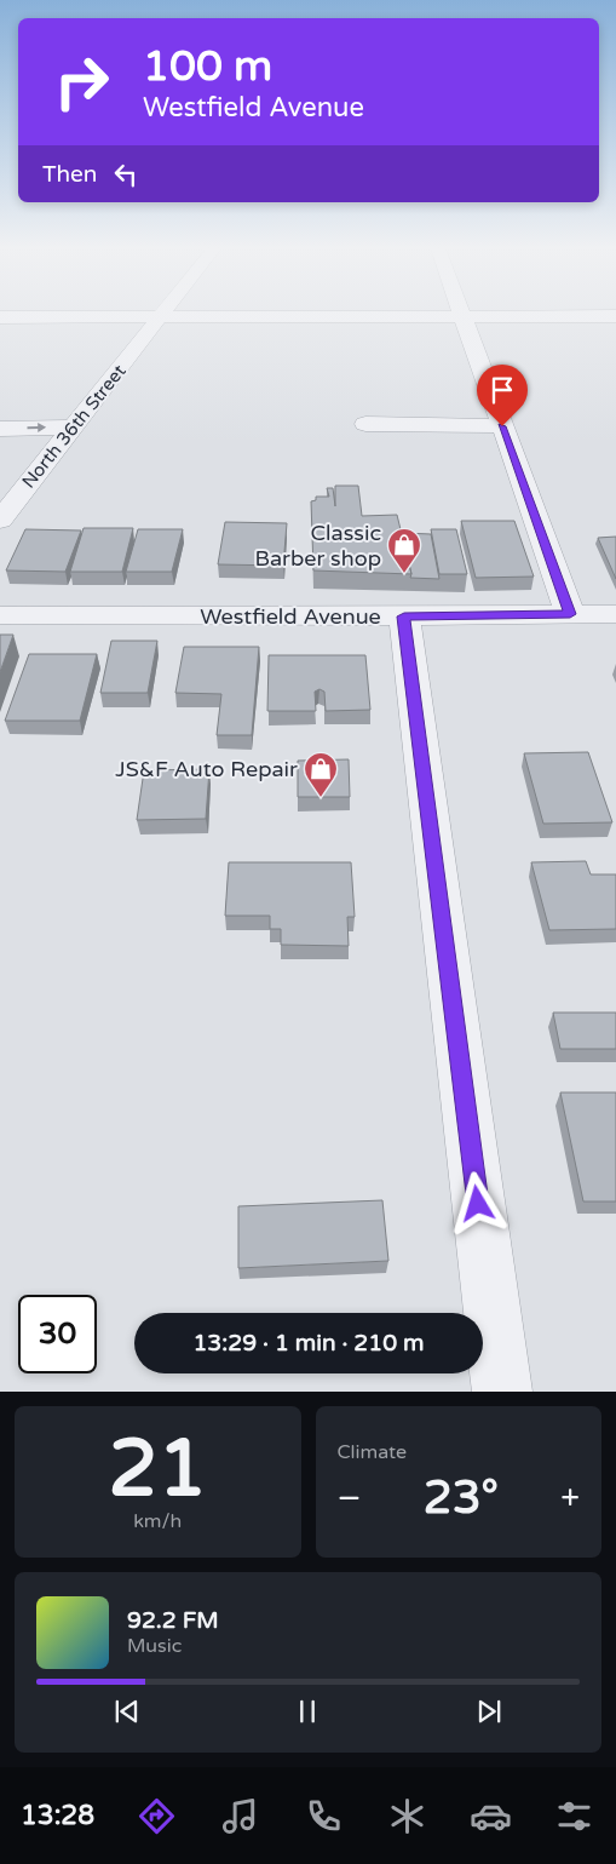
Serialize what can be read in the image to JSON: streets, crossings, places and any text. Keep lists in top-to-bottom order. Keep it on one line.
{"streets":{"street":["North 36th Street","Westfield Avenue"]},"places":{"shop":["Classic Barber shop","JS&F Auto Repair"]},"page":{"turn":["100 m","Westfield Avenue"],"then":"Then","limit":"30","trip":"13:29 · 1 min · 210 m","tile":[["21","km/h"],"Climate"],"heat":["−","23°","+"],"song":["92.2 FM","Music"],"tabs":"13:28"}}
